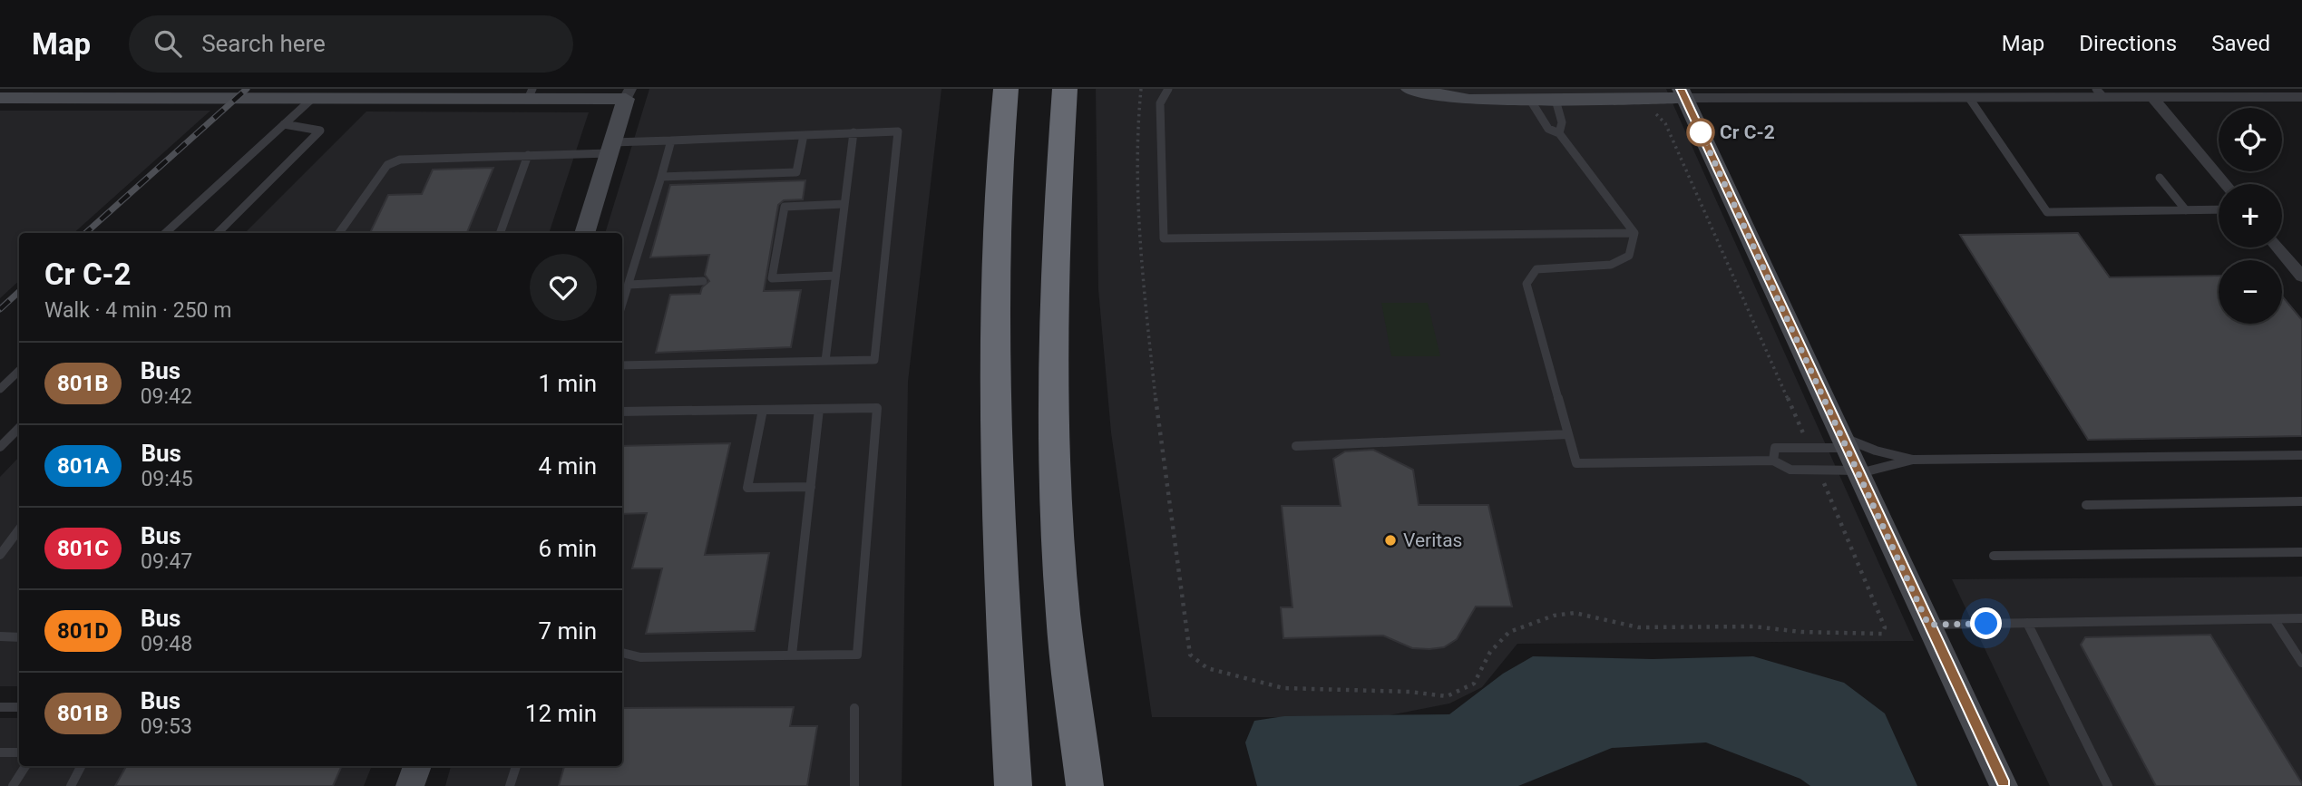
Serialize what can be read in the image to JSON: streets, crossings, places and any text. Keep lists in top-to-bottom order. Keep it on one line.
{"places":["Cr C-2","Veritas"],"lines":["bus line 801B"],"page":{"header":"Map","search":"Search here","nav":["Map","Directions","Saved"],"map_buttons":["+","−"],"heading":["Cr C-2","Walk · 4 min · 250 m"],"list":[{"mark":"801B","name":"Bus","note":"09:42","value":"1 min"},{"mark":"801A","name":"Bus","note":"09:45","value":"4 min"},{"mark":"801C","name":"Bus","note":"09:47","value":"6 min"},{"mark":"801D","name":"Bus","note":"09:48","value":"7 min"},{"mark":"801B","name":"Bus","note":"09:53","value":"12 min"}]}}
